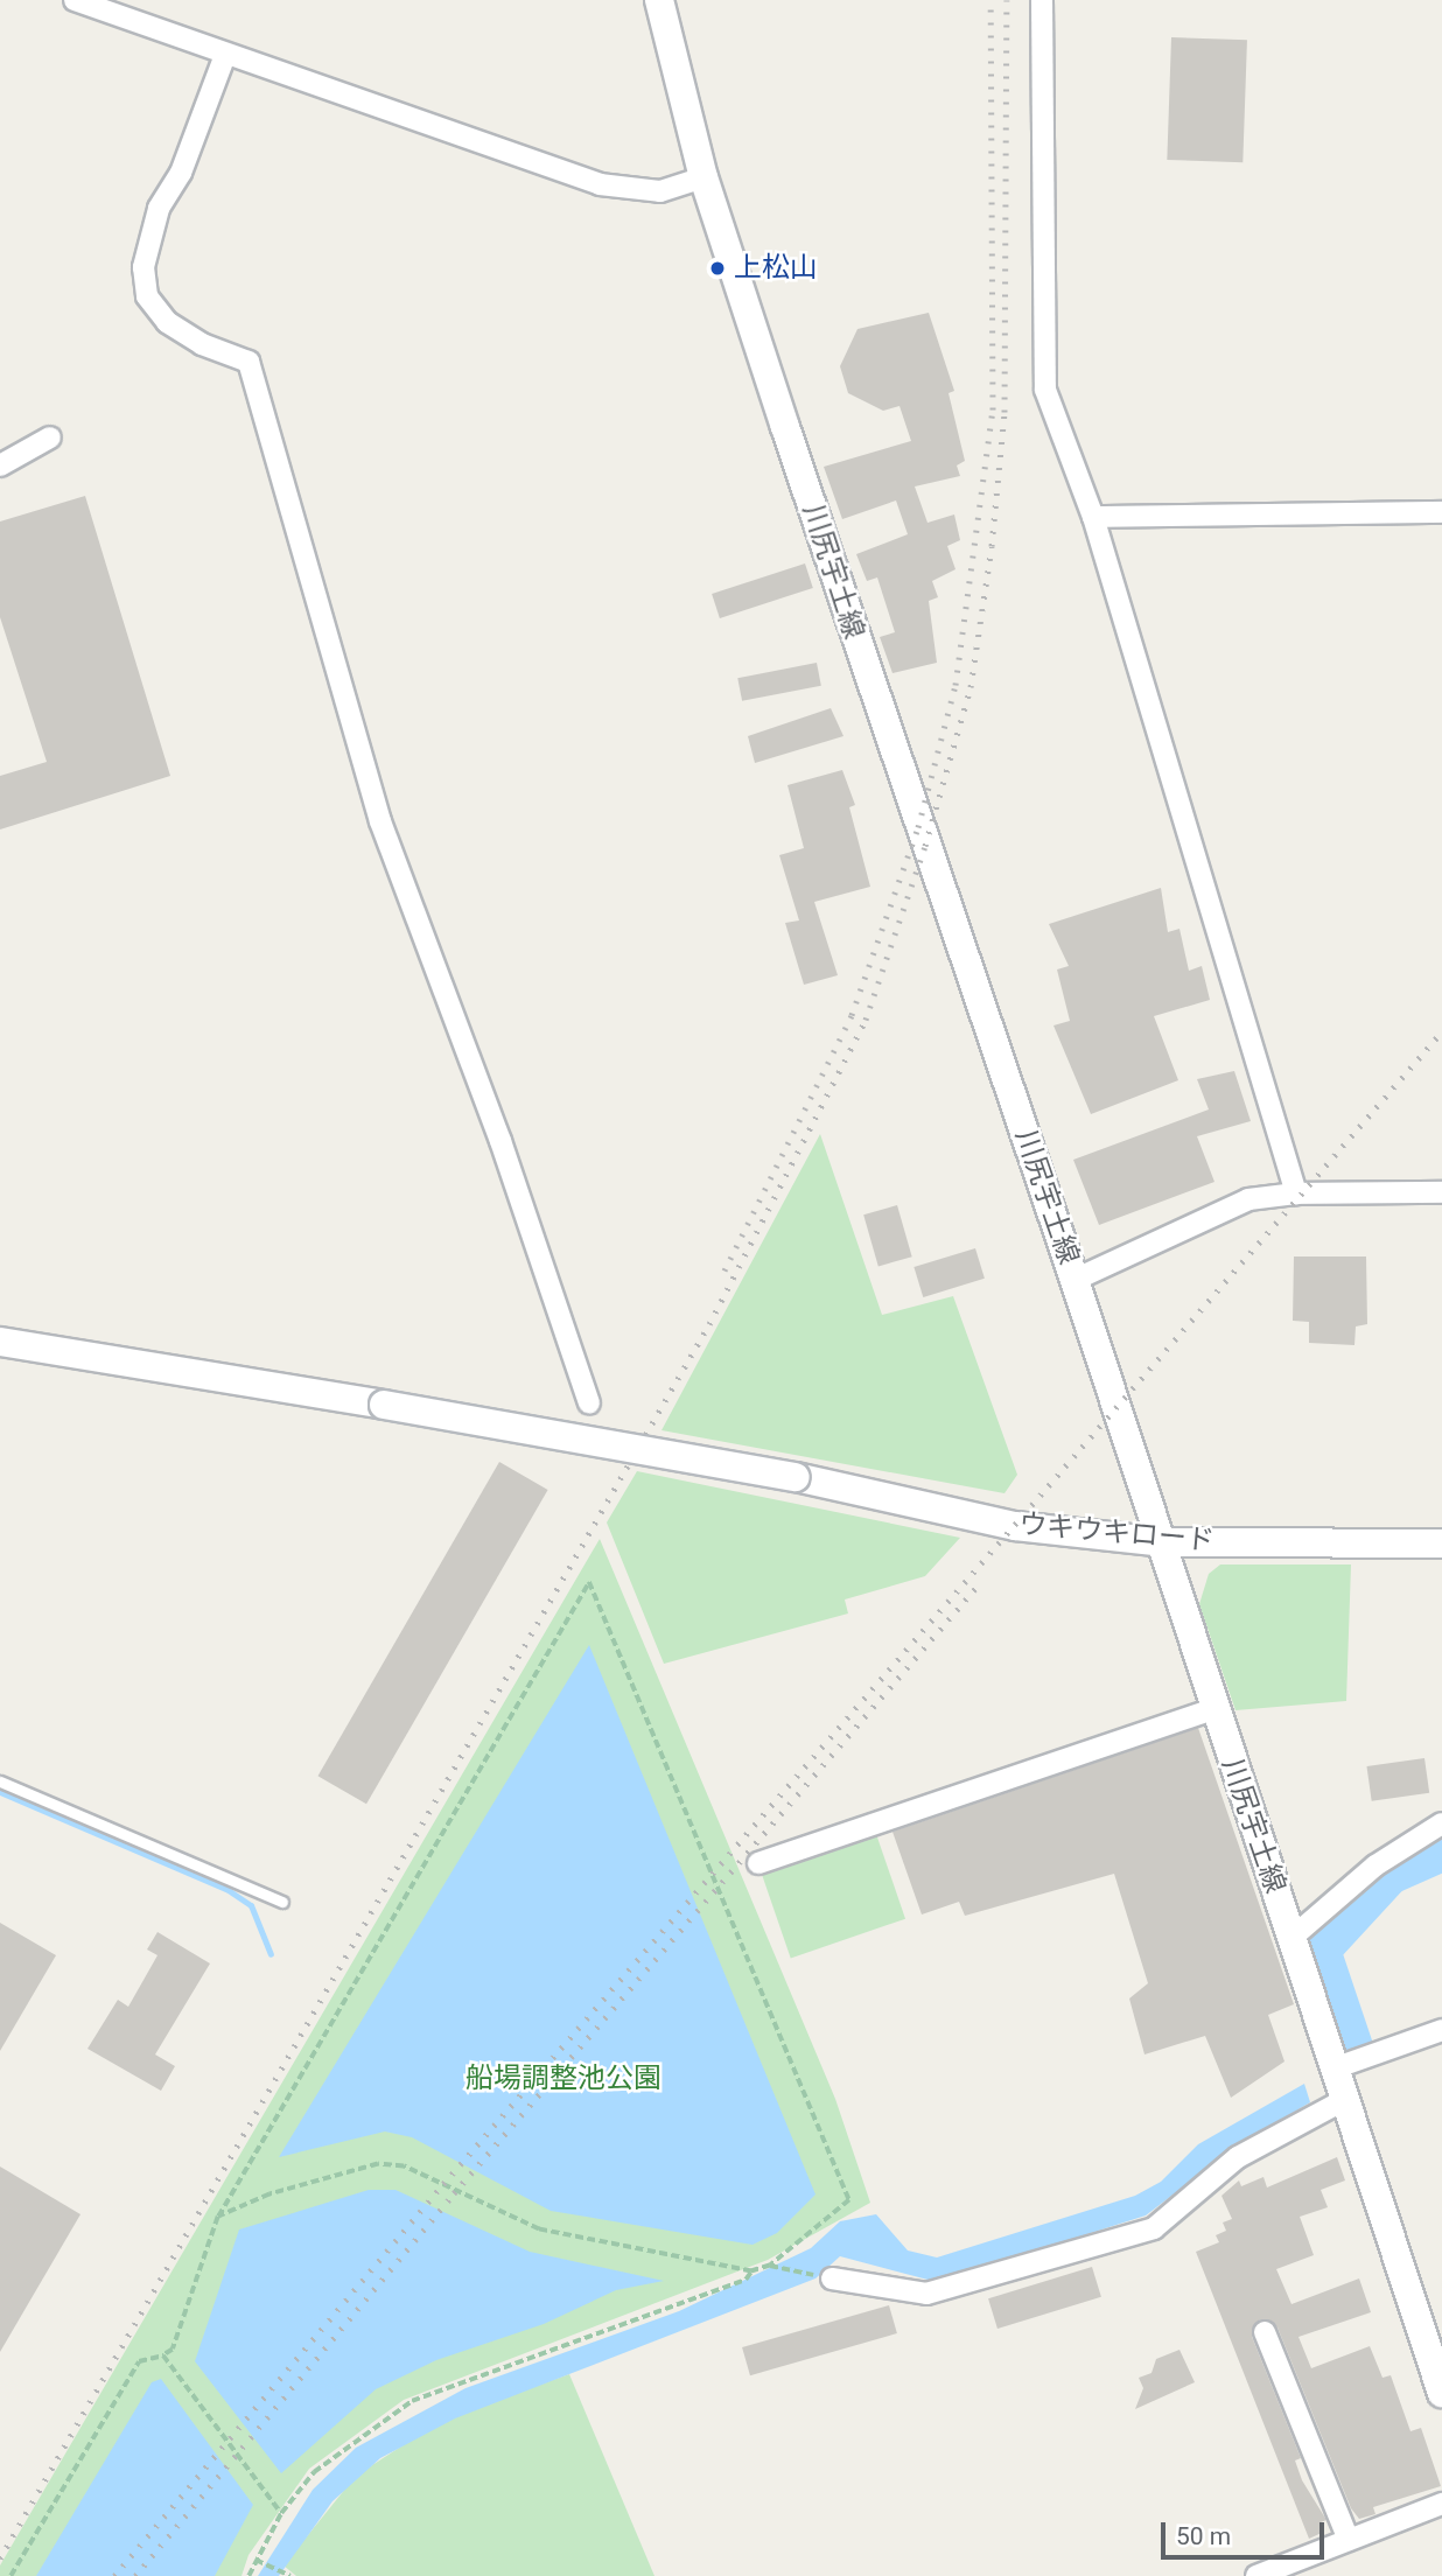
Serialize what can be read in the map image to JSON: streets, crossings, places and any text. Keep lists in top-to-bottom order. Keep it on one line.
{"streets":{"main road":["川尻宇土線","ウキウキロード"]},"crossings":[["川尻宇土線","ウキウキロード"]],"parks":["船場調整池公園"],"places":["上松山"],"scale_bar":"50 m"}
